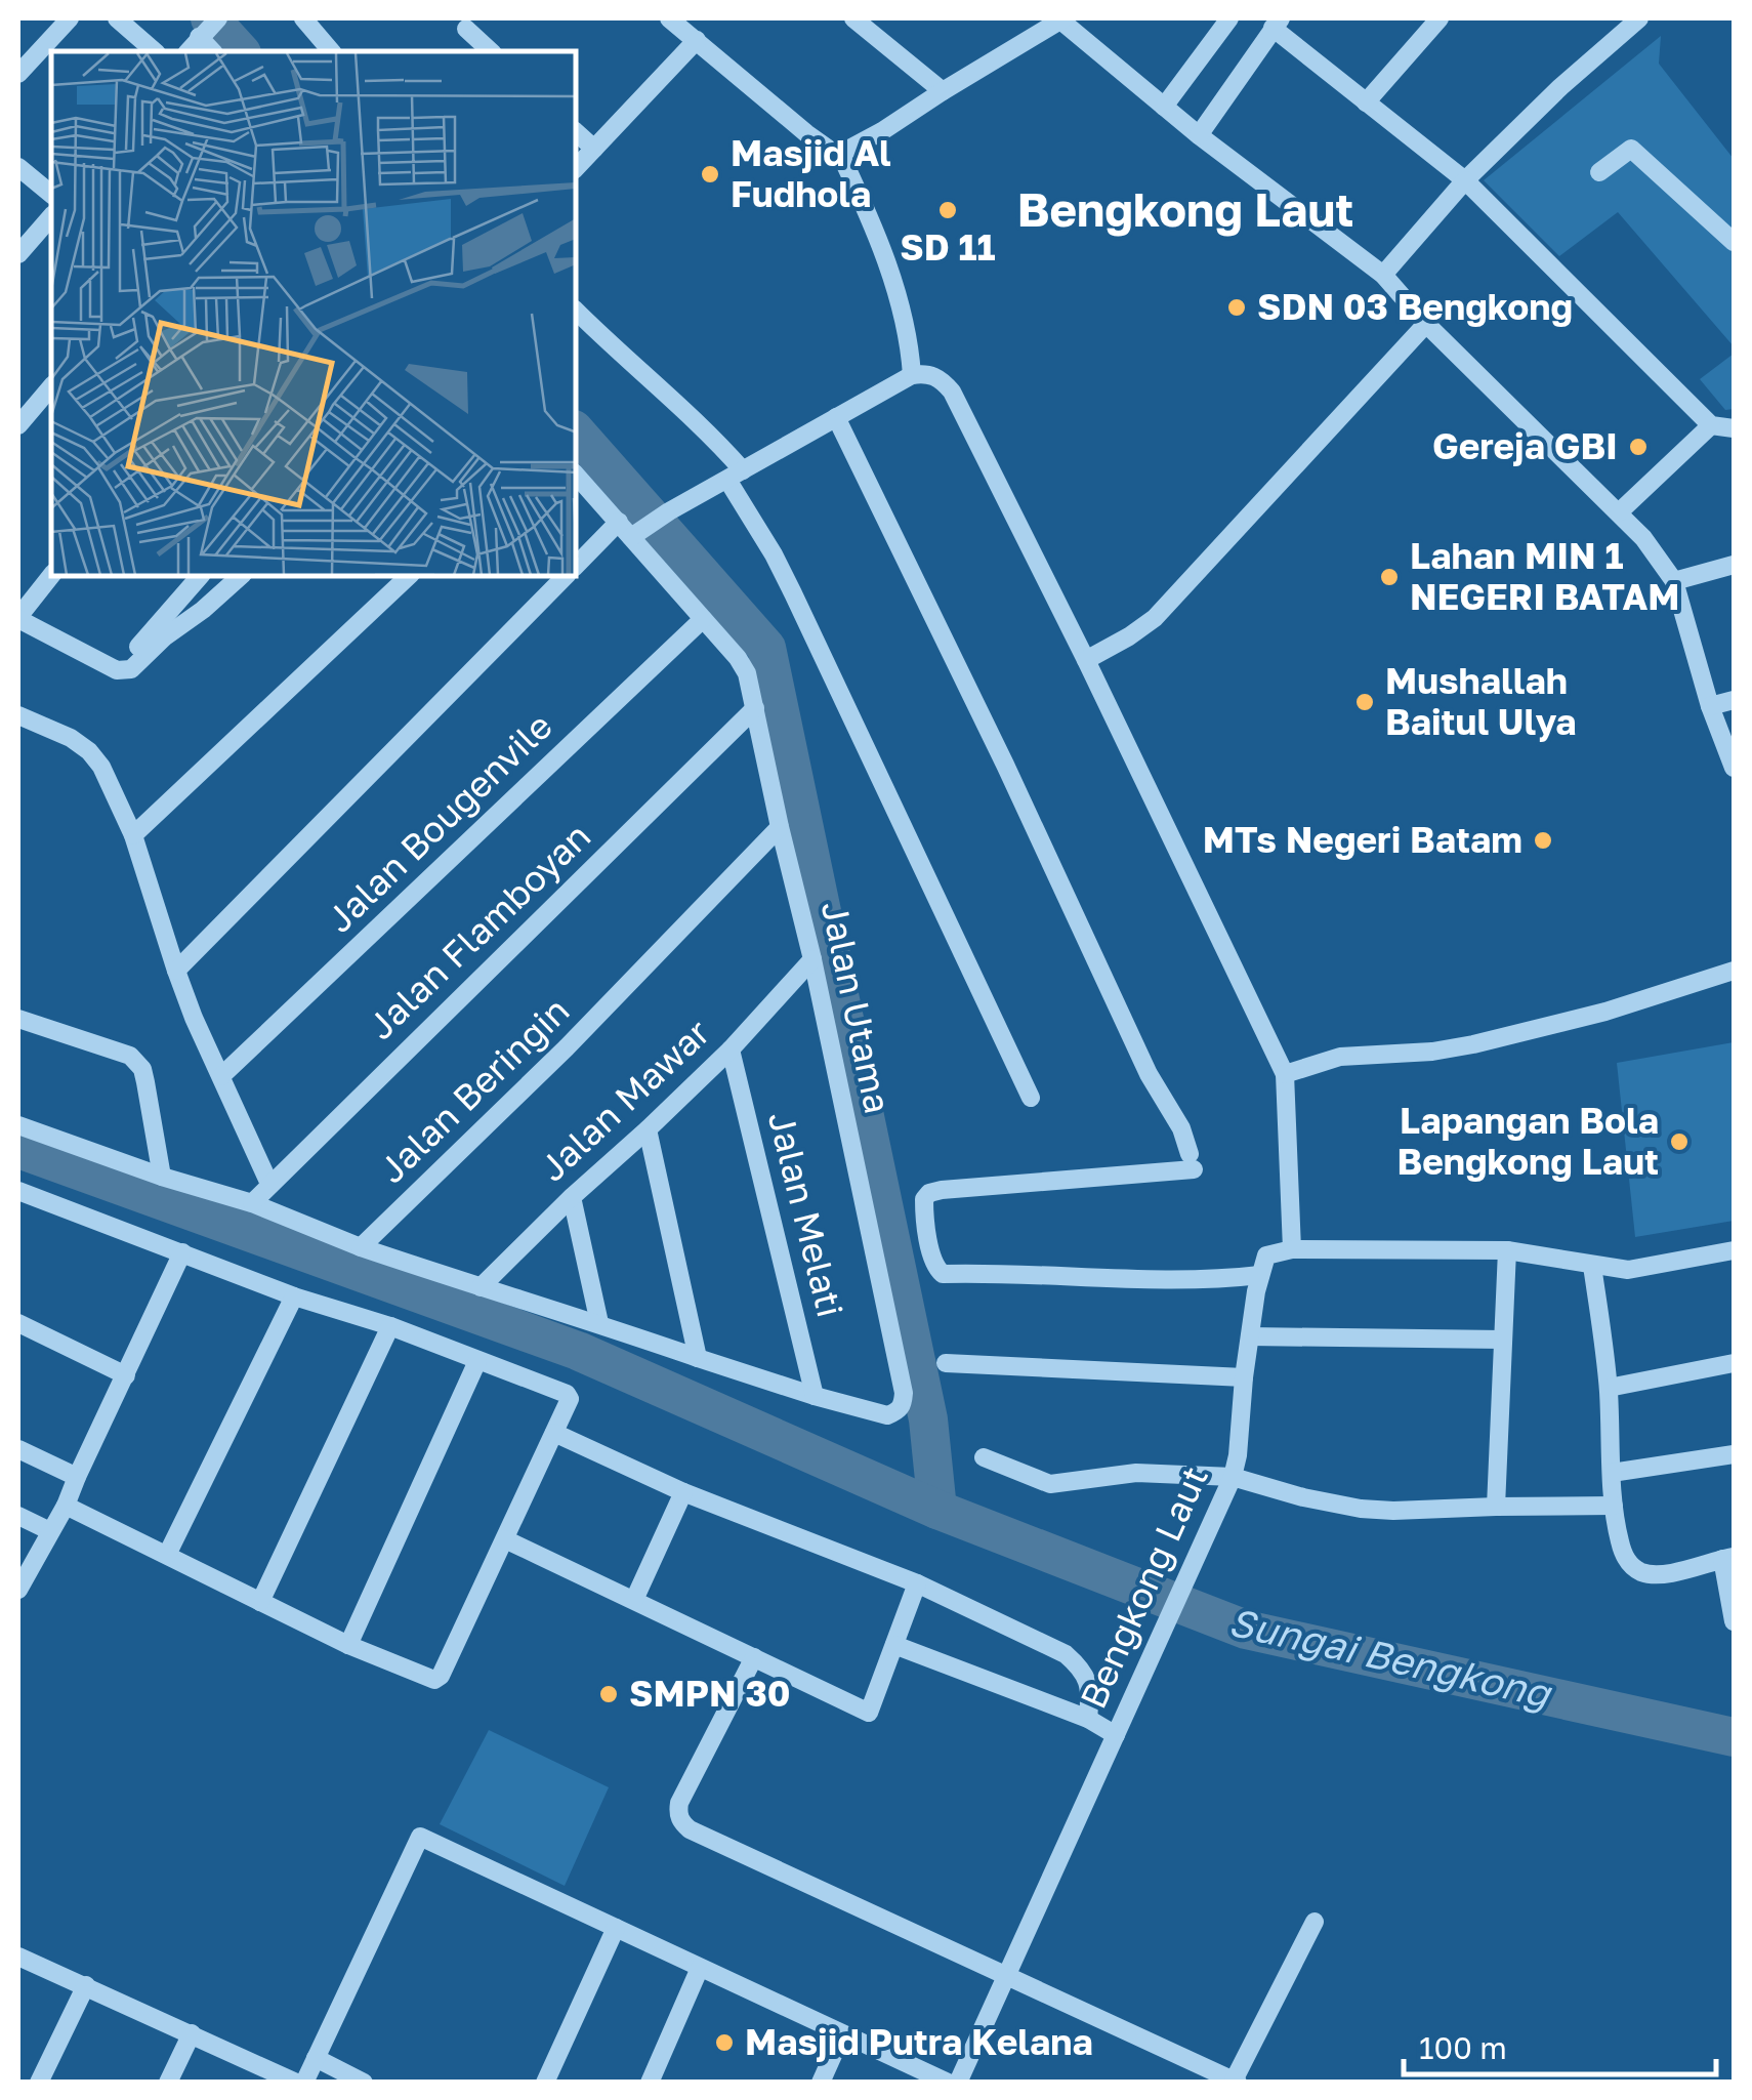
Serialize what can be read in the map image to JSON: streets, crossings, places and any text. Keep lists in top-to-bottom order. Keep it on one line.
{"streets":{"street":["Jalan Bougenvile","Jalan Flamboyan","Jalan Utama","Jalan Beringin","Jalan Mawar","Jalan Melati","Bengkong Laut"]},"crossings":[["Jalan Bougenvile","Jalan Utama"],["Jalan Flamboyan","Jalan Utama"],["Jalan Utama","Jalan Beringin"],["Jalan Utama","Jalan Mawar"],["Jalan Utama","Jalan Melati"],["Jalan Mawar","Jalan Melati"]],"districts":["Bengkong Laut"],"water":["Sungai Bengkong"],"places":["Masjid Al Fudhola","SD 11","SDN 03 Bengkong","Gereja GBI","Lahan MIN 1 NEGERI BATAM","Mushallah Baitul Ulya","MTs Negeri Batam","Lapangan Bola Bengkong Laut","SMPN 30","Masjid Putra Kelana"],"scale_bar":"100 m"}
